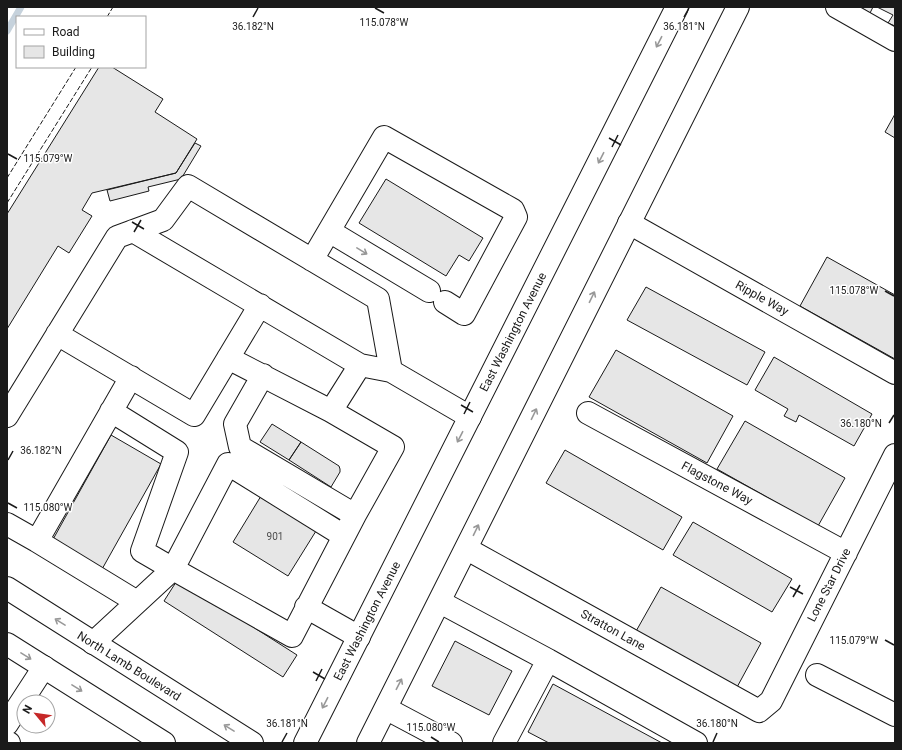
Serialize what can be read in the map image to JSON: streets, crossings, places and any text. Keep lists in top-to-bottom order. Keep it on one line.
{"streets":{"main road":["Ripple Way","East Washington Avenue","Flagstone Way","Lone Star Drive","Stratton Lane","North Lamb Boulevard"]},"crossings":[["Flagstone Way","Lone Star Drive"],["Lone Star Drive","Stratton Lane"]],"house_numbers":["901"],"legend":["Road","Building"],"north":"top left","coordinates":["115.078°W","36.182°N","36.181°N","115.079°W","36.180°N","115.080°W"]}
